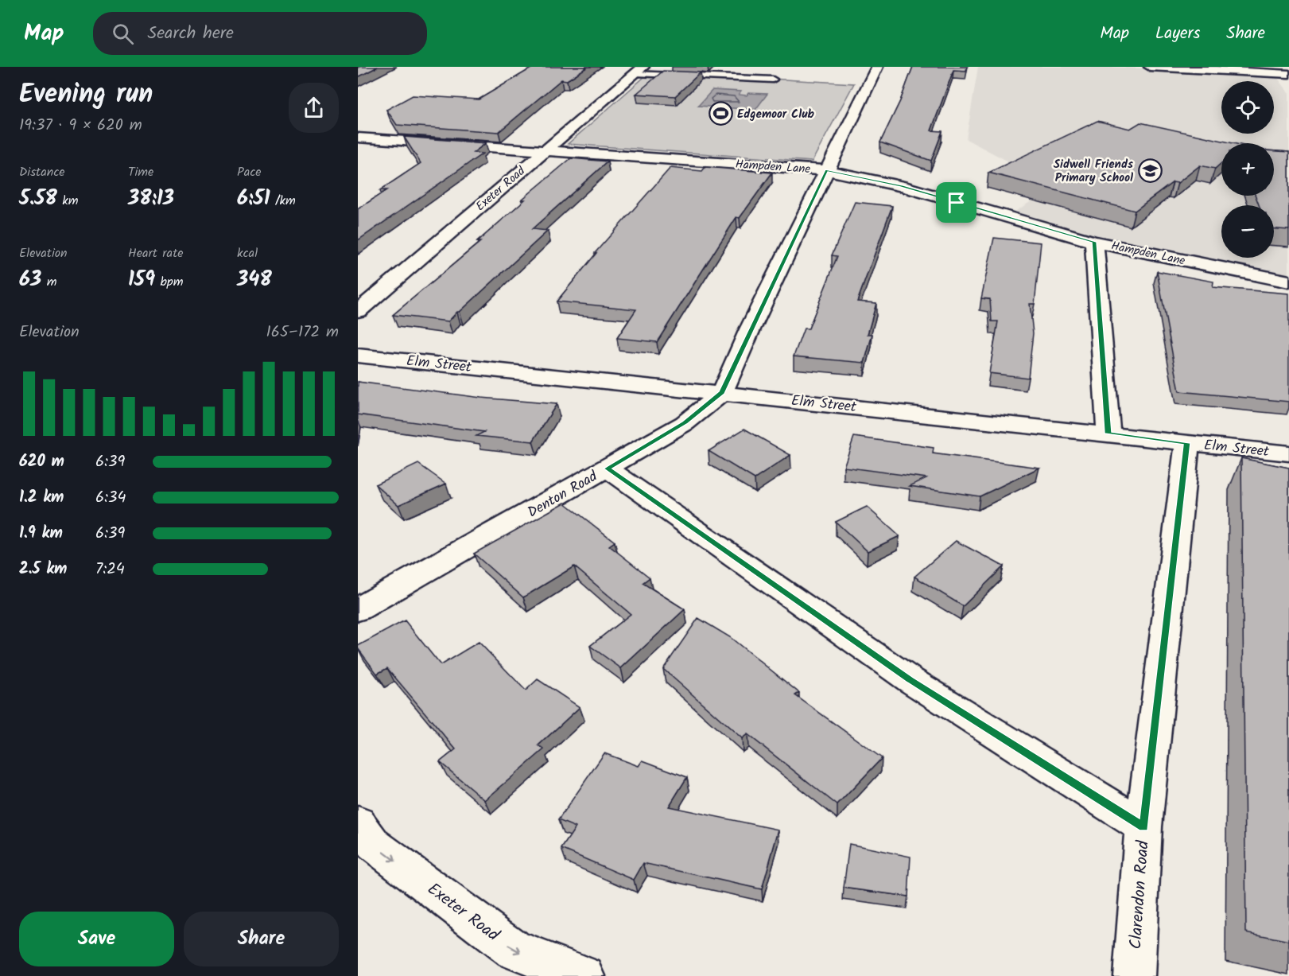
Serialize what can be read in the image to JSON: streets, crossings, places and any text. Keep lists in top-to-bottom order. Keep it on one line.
{"streets":{"street":["Hampden Lane","Exeter Road","Elm Street","Denton Road","Clarendon Road"]},"crossings":[["Hampden Lane","Exeter Road"],["Hampden Lane","Denton Road"],["Elm Street","Denton Road"],["Elm Street","Clarendon Road"]],"one_way":["Exeter Road"],"places":{"sports":["Edgemoor Club"],"school or university":["Sidwell Friends Primary School"]},"page":{"header":"Map","search":"Search here","nav":["Map","Layers","Share"],"heading":["Evening run","19:37 · 9 × 620 m"],"map_buttons":["+","−"],"stats":[["Distance","5.58 km"],["Time","38:13"],["Pace","6:51 /km"],["Elevation","63 m"],["Heart rate","159 bpm"],["kcal","348"]],"chart":["Elevation","165–172 m"],"list":[{"name":"620 m","note":"6:39"},{"name":"1.2 km","note":"6:34"},{"name":"1.9 km","note":"6:39"},{"name":"2.5 km","note":"7:24"}],"buttons":["Save","Share"]}}
